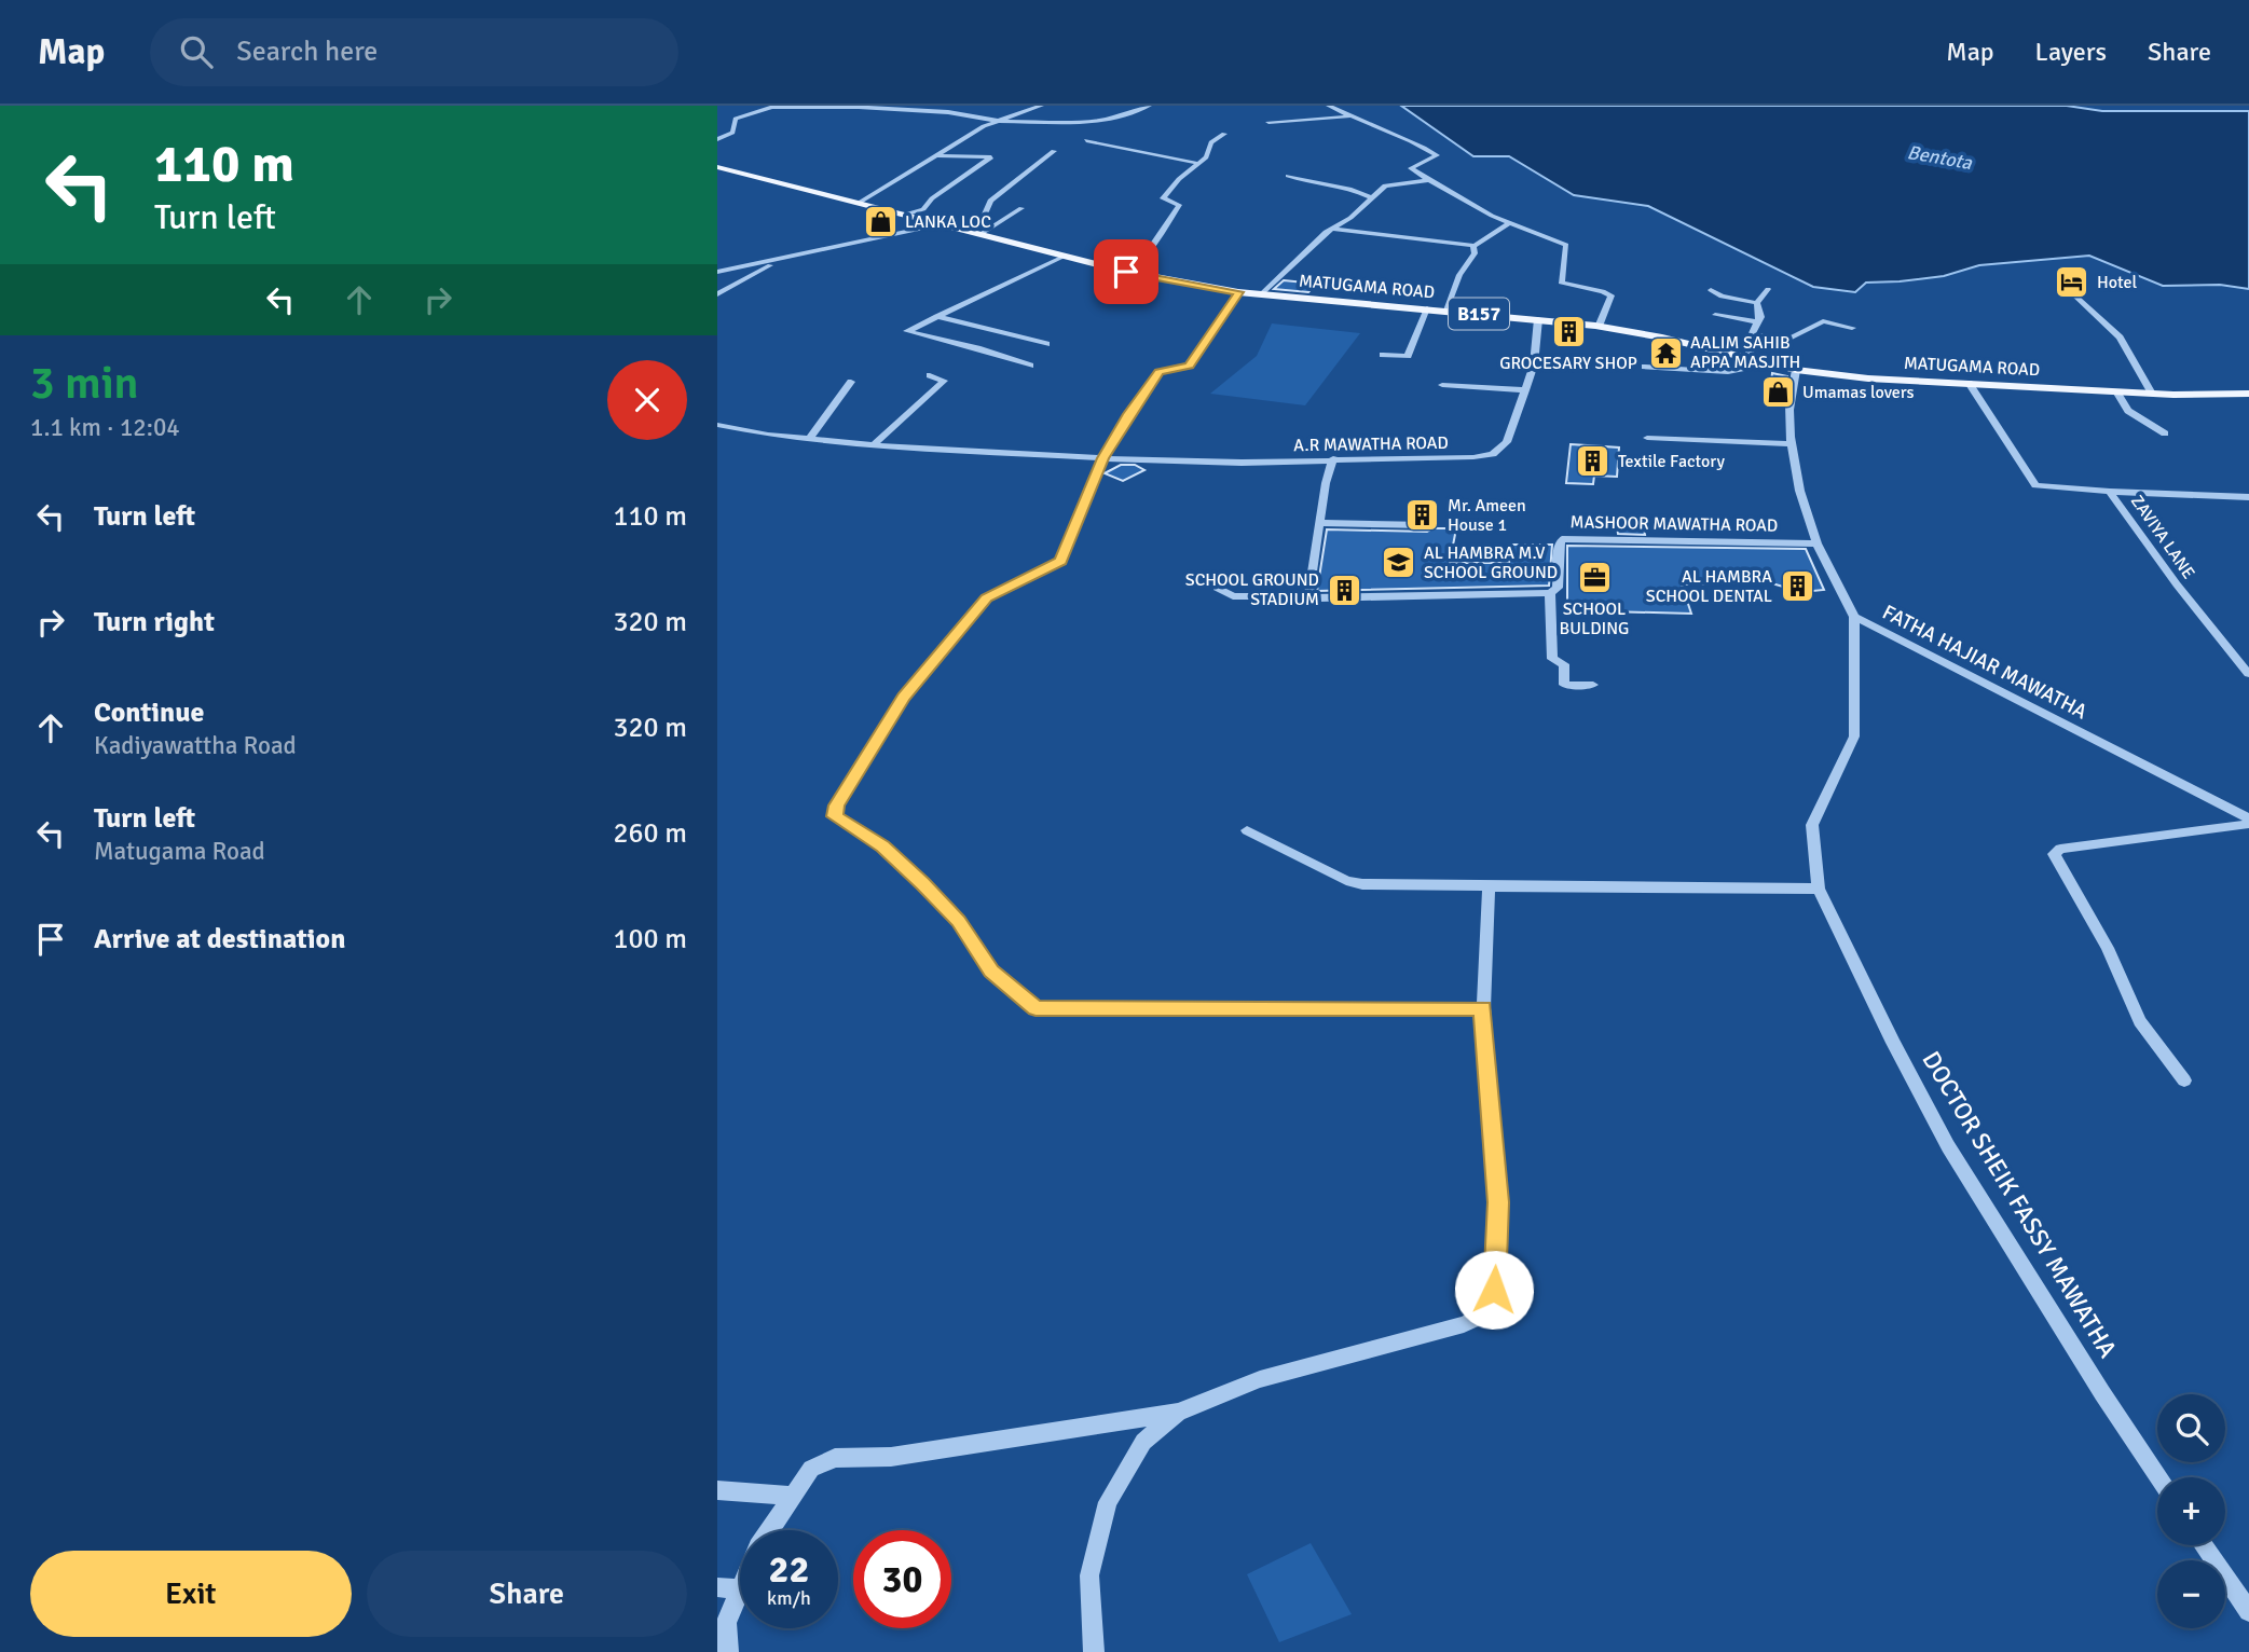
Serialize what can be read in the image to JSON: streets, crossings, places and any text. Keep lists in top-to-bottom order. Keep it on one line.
{"streets":{"main road":["MATUGAMA ROAD","B157"],"street":["A.R MAWATHA ROAD","MASHOOR MAWATHA ROAD","ZAVIYA LANE","FATHA HAJIAR MAWATHA","DOCTOR SHEIK FASSY MAWATHA"]},"crossings":[["MATUGAMA ROAD","A.R MAWATHA ROAD"],["MATUGAMA ROAD","FATHA HAJIAR MAWATHA"],["MASHOOR MAWATHA ROAD","FATHA HAJIAR MAWATHA"],["FATHA HAJIAR MAWATHA","DOCTOR SHEIK FASSY MAWATHA"]],"water":["Bentota"],"places":{"shop":["LANKA LOC","Umamas lovers"],"hotel":["Hotel"],"building":["GROCESARY SHOP","Textile Factory","Mr. Ameen House 1","AL HAMBRA SCHOOL DENTAL","SCHOOL GROUND STADIUM"],"temple":["AALIM SAHIB APPA MASJITH"],"school or university":["AL HAMBRA M.V SCHOOL GROUND"],"office":["SCHOOL BULDING"]},"page":{"header":"Map","search":"Search here","nav":["Map","Layers","Share"],"turn":["110 m","Turn left"],"heading":["3 min","1.1 km · 12:04"],"list":[{"name":"Turn left","value":"110 m"},{"name":"Turn right","value":"320 m"},{"name":"Continue","note":"Kadiyawattha Road","value":"320 m"},{"name":"Turn left","note":"Matugama Road","value":"260 m"},{"name":"Arrive at destination","value":"100 m"}],"map_buttons":["+","−"],"speed":"22 km/h","limit":"30","buttons":["Exit","Share"]}}
